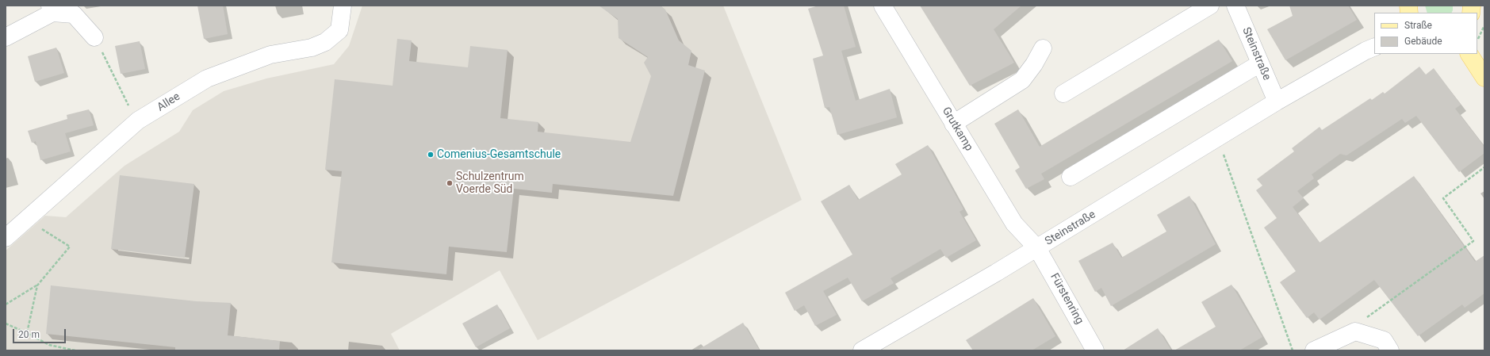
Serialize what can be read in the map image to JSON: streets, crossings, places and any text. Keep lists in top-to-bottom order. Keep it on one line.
{"streets":{"street":["Steinstraße","Allee","Grutkamp","Fürstenring"]},"crossings":[["Steinstraße","Grutkamp"],["Steinstraße","Fürstenring"],["Grutkamp","Fürstenring"]],"places":["Comenius-Gesamtschule","Schulzentrum Voerde Süd"],"legend":["Straße","Gebäude"],"scale_bar":"20 m"}
